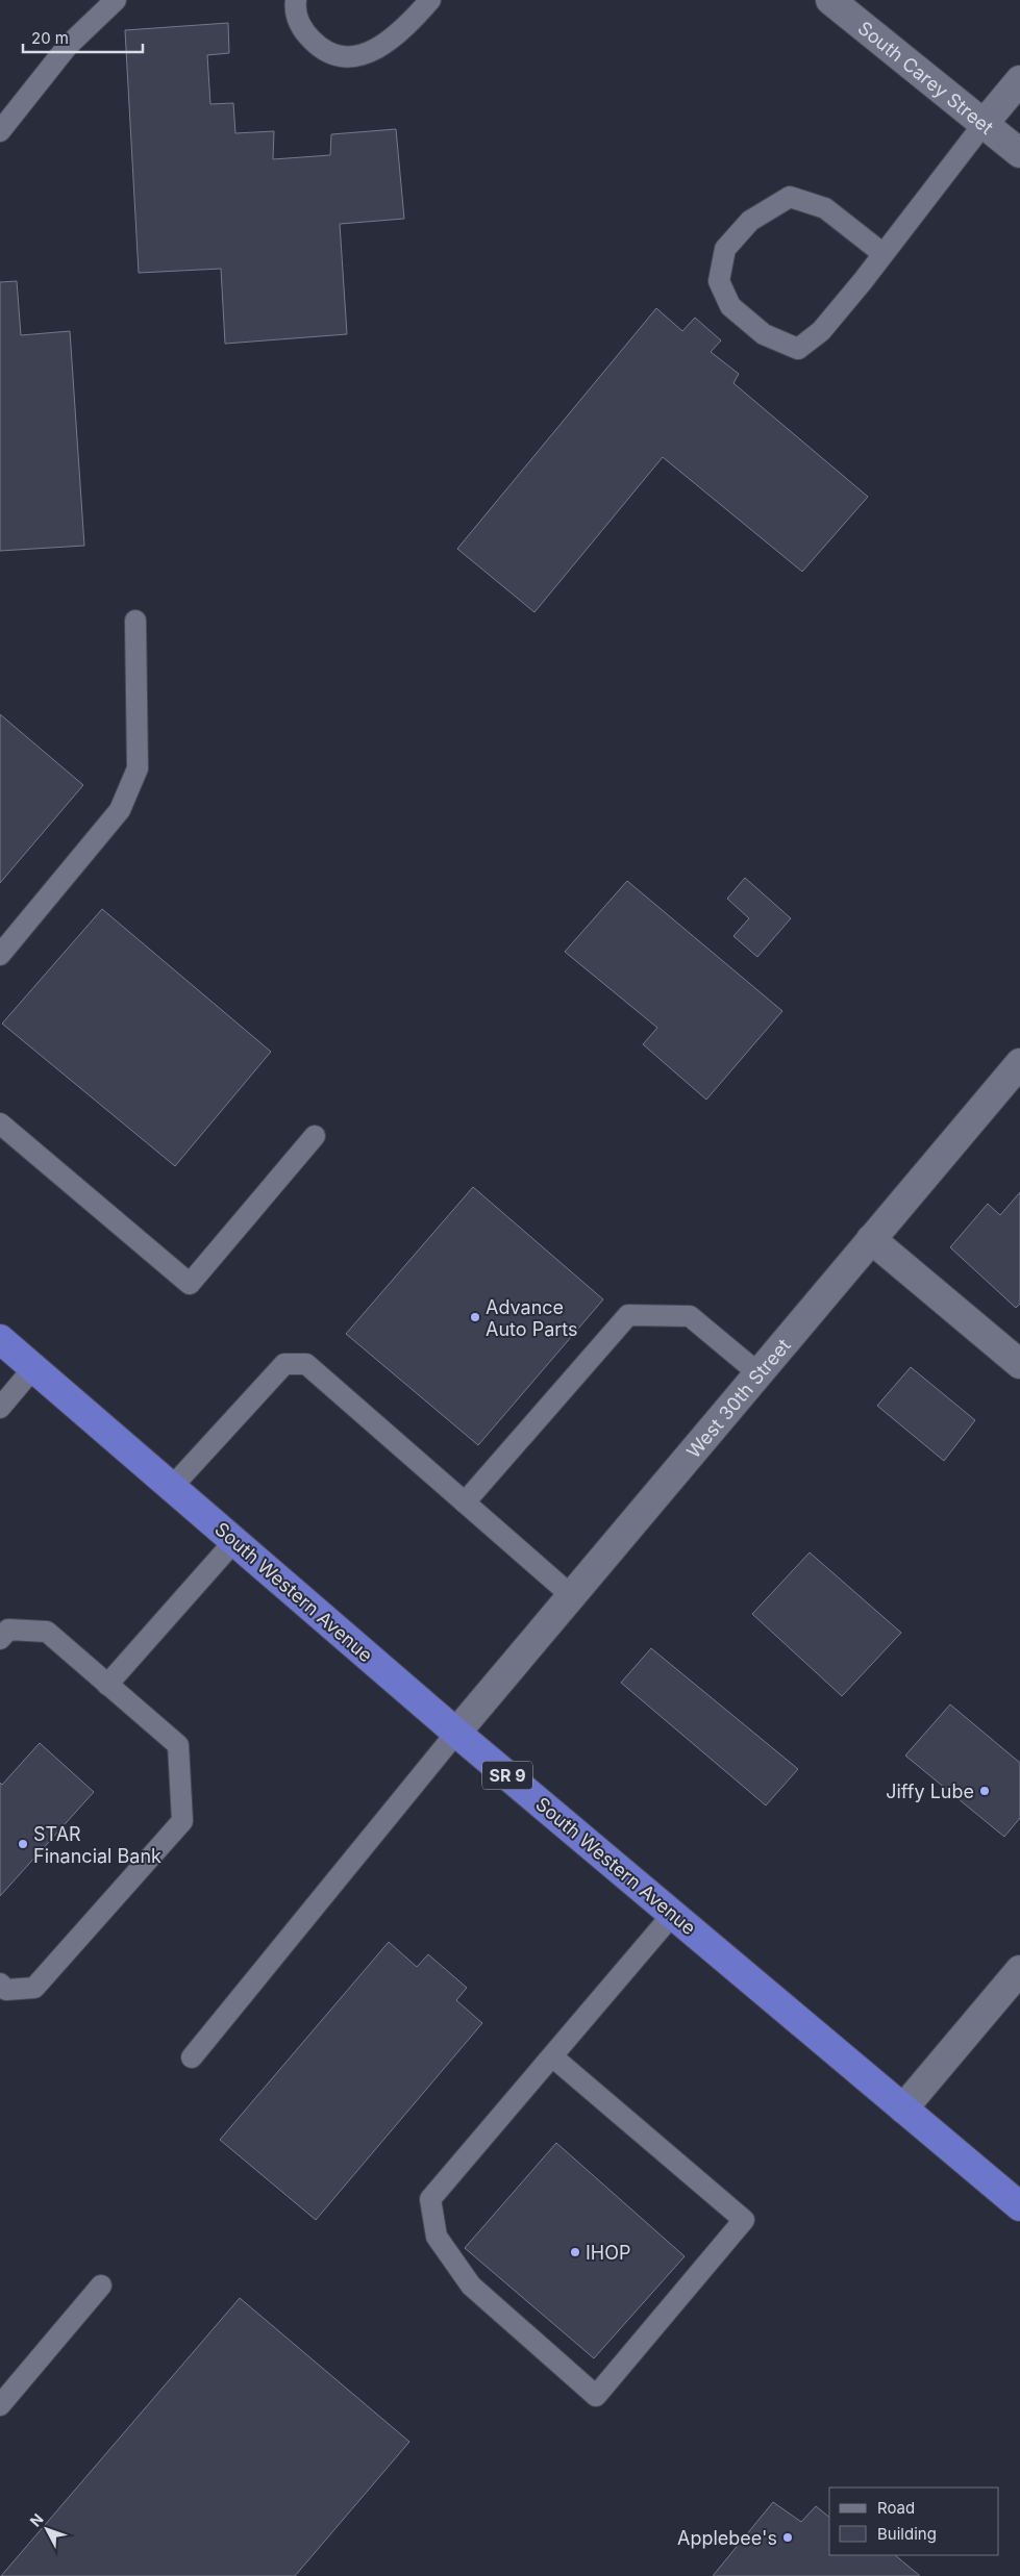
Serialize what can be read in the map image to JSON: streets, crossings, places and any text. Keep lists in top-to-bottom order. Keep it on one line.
{"streets":{"highway":["South Western Avenue","SR 9"],"street":["South Carey Street","West 30th Street"]},"crossings":[["West 30th Street","South Western Avenue"]],"places":["Advance Auto Parts","Jiffy Lube","STAR Financial Bank","IHOP","Applebee's"],"legend":["Road","Building"],"scale_bar":"20 m","north":"top left"}
